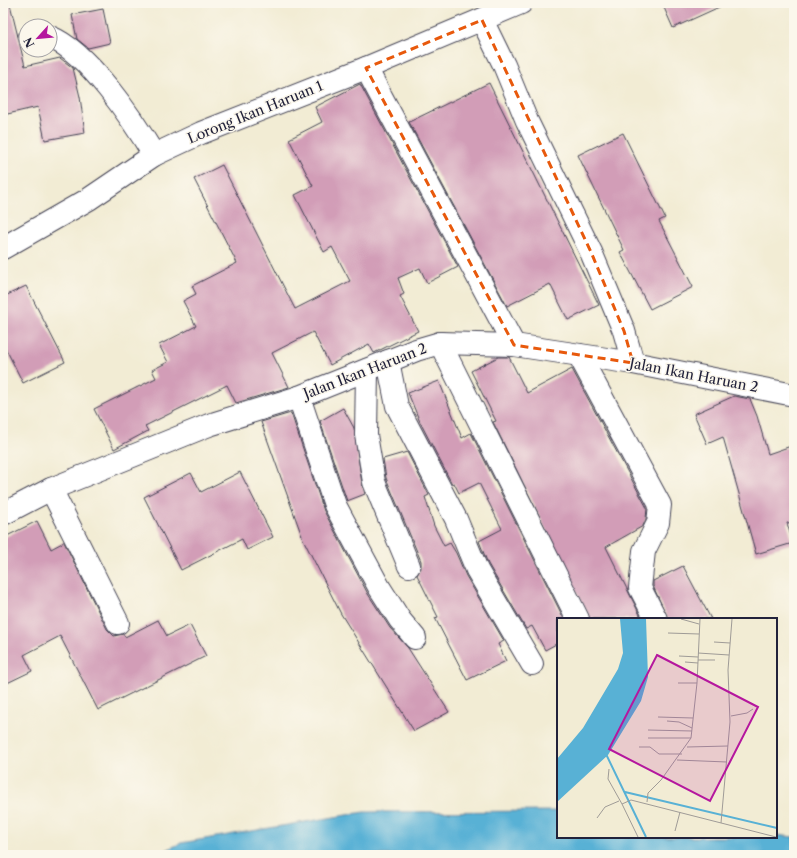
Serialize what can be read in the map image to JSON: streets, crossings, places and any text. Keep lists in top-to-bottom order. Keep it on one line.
{"streets":{"street":["Lorong Ikan Haruan 1","Jalan Ikan Haruan 2"]},"north":"bottom left"}
